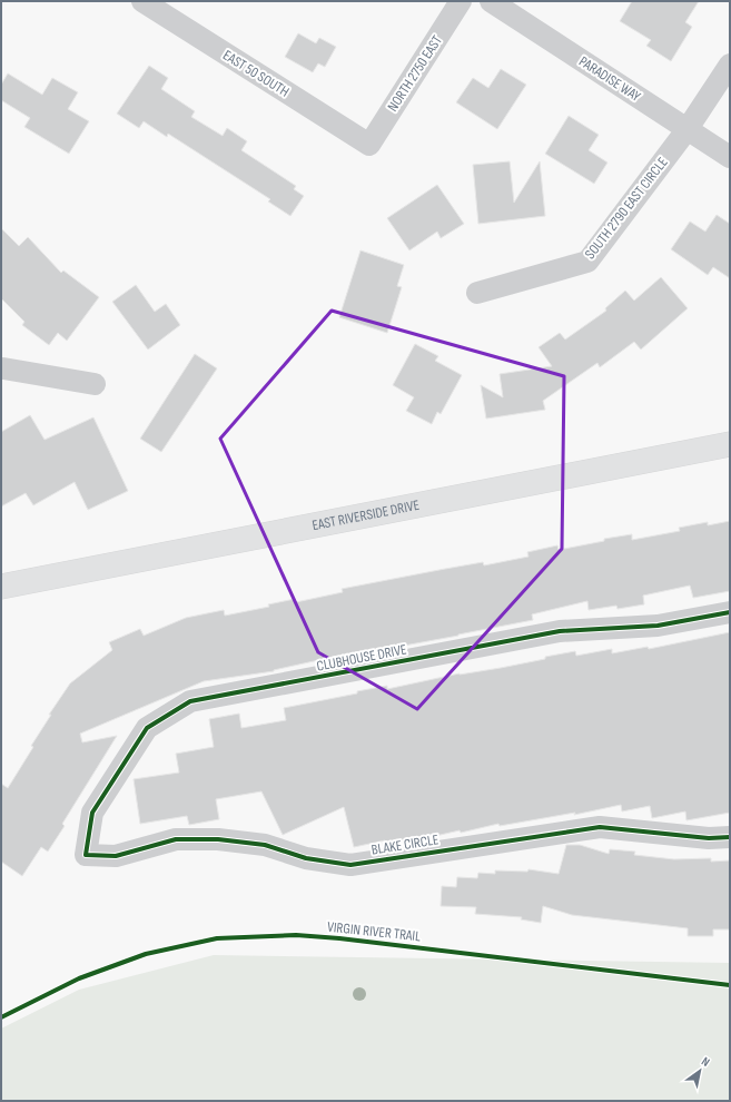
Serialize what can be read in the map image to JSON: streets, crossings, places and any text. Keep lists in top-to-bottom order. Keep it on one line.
{"streets":{"main road":["EAST RIVERSIDE DRIVE"],"street":["EAST 50 SOUTH","NORTH 2750 EAST","PARADISE WAY","SOUTH 2790 EAST CIRCLE","CLUBHOUSE DRIVE","BLAKE CIRCLE"],"cycle path":["VIRGIN RIVER TRAIL"]},"crossings":[["EAST 50 SOUTH","NORTH 2750 EAST"],["PARADISE WAY","SOUTH 2790 EAST CIRCLE"],["CLUBHOUSE DRIVE","BLAKE CIRCLE"]],"north":"top right"}
